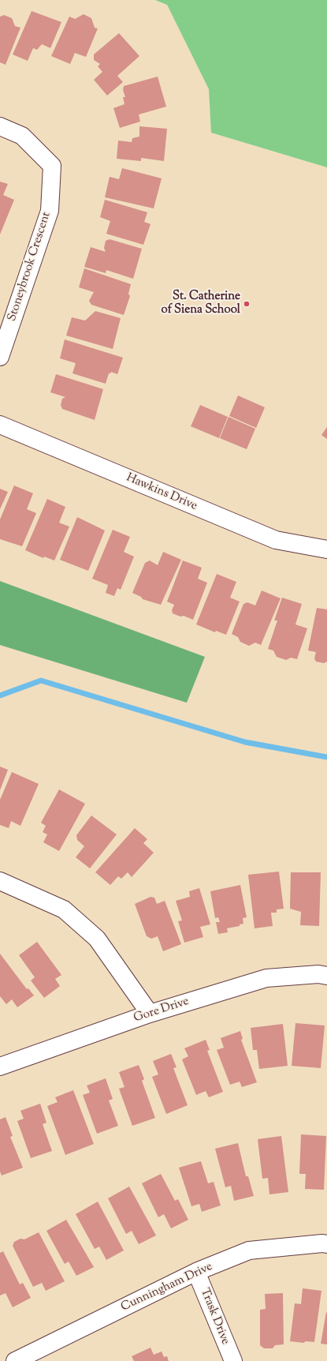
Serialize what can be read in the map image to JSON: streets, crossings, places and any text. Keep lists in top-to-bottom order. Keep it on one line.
{"streets":{"street":["Stoneybrook Crescent","Hawkins Drive","Gore Drive","Cunningham Drive","Trask Drive"]},"crossings":[["Cunningham Drive","Trask Drive"]],"places":["St. Catherine of Siena School"]}
